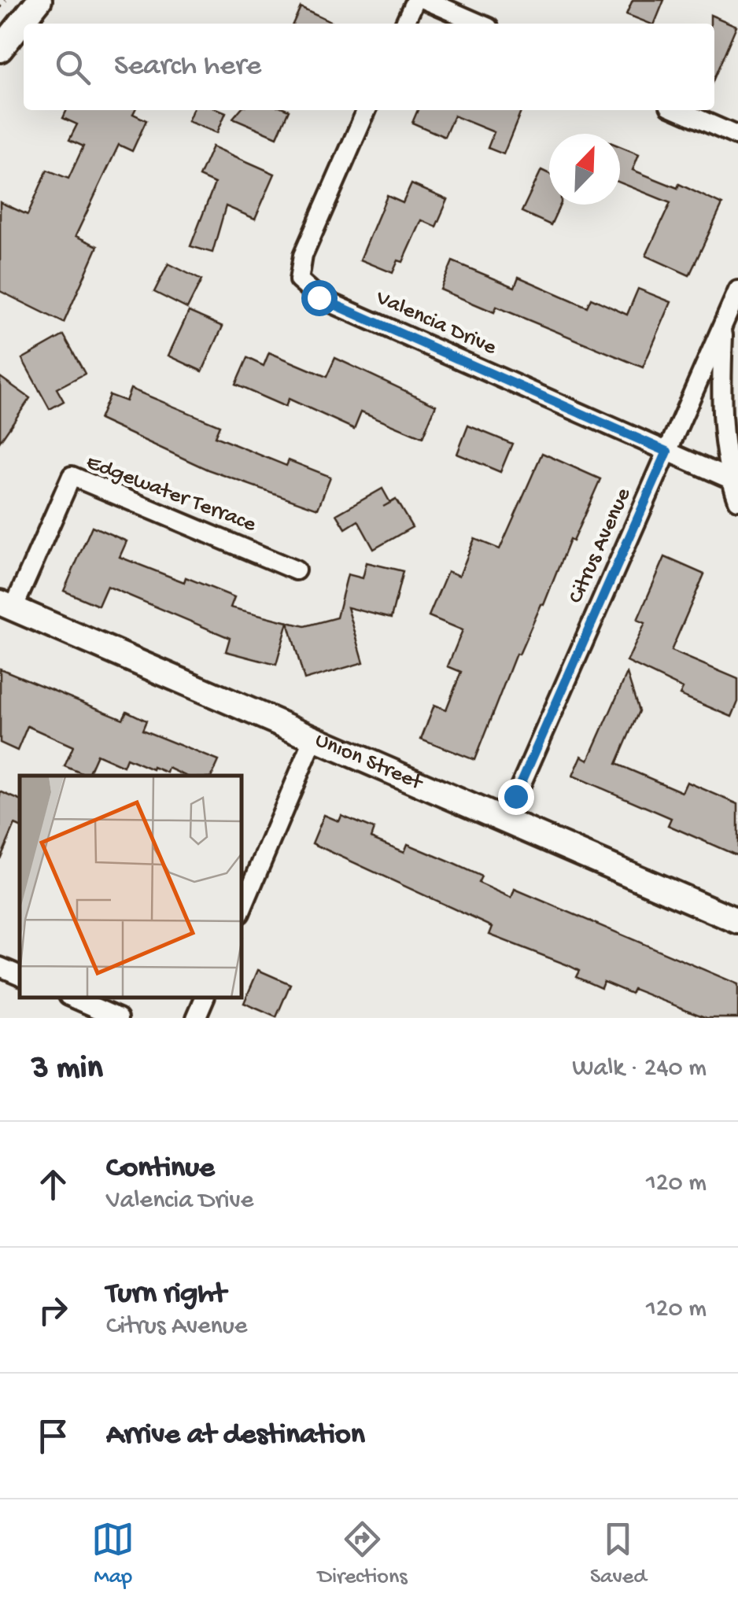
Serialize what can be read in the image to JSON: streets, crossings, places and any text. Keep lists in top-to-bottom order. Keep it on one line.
{"streets":{"street":["Valencia Drive","Edgewater Terrace","Citrus Avenue","Union Street"]},"crossings":[["Valencia Drive","Citrus Avenue"],["Edgewater Terrace","Union Street"],["Citrus Avenue","Union Street"]],"north":"top right","page":{"search":"Search here","heading":["3 min","Walk · 240 m"],"list":[["Continue","Valencia Drive","120 m"],["Turn right","Citrus Avenue","120 m"],"Arrive at destination"],"nav":["Map","Directions","Saved"]}}
